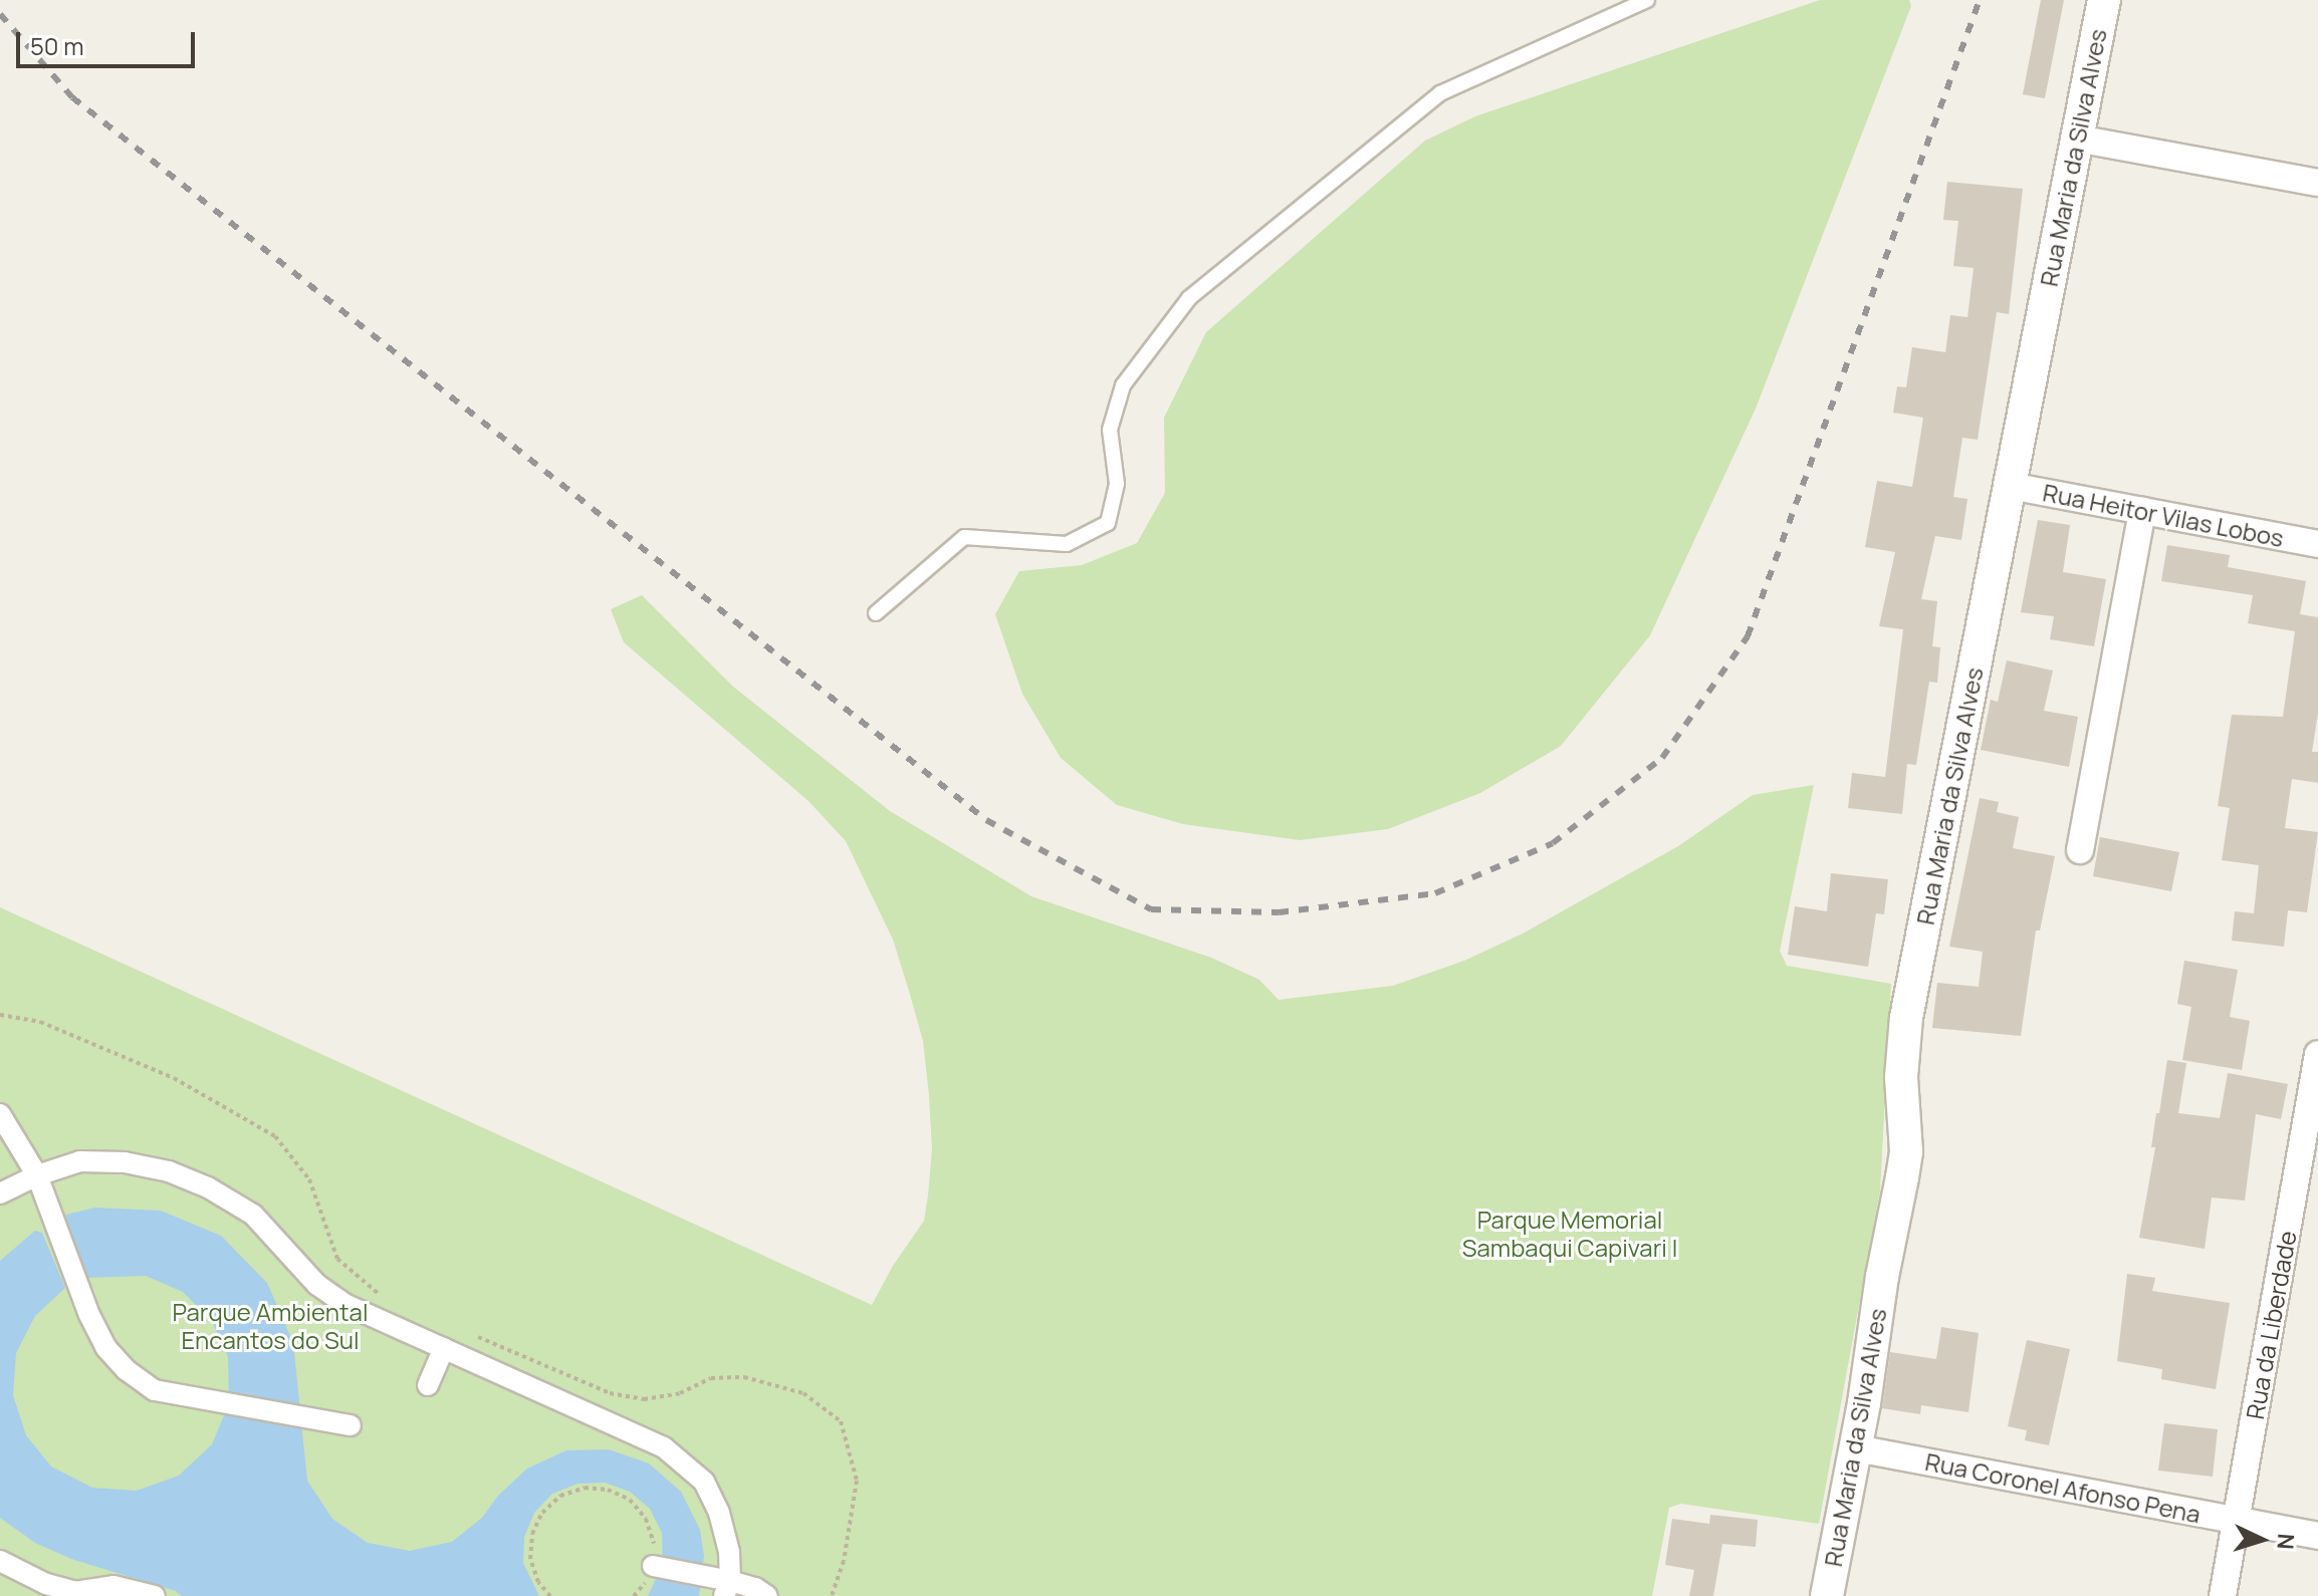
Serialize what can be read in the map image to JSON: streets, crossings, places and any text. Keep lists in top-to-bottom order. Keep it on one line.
{"streets":{"street":["Rua Maria da Silva Alves","Rua Heitor Vilas Lobos","Rua da Liberdade","Rua Coronel Afonso Pena"]},"crossings":[["Rua Maria da Silva Alves","Rua Heitor Vilas Lobos"],["Rua Maria da Silva Alves","Rua Coronel Afonso Pena"],["Rua da Liberdade","Rua Coronel Afonso Pena"]],"parks":["Parque Memorial Sambaqui Capivari I","Parque Ambiental Encantos do Sul"],"scale_bar":"50 m","north":"right"}
